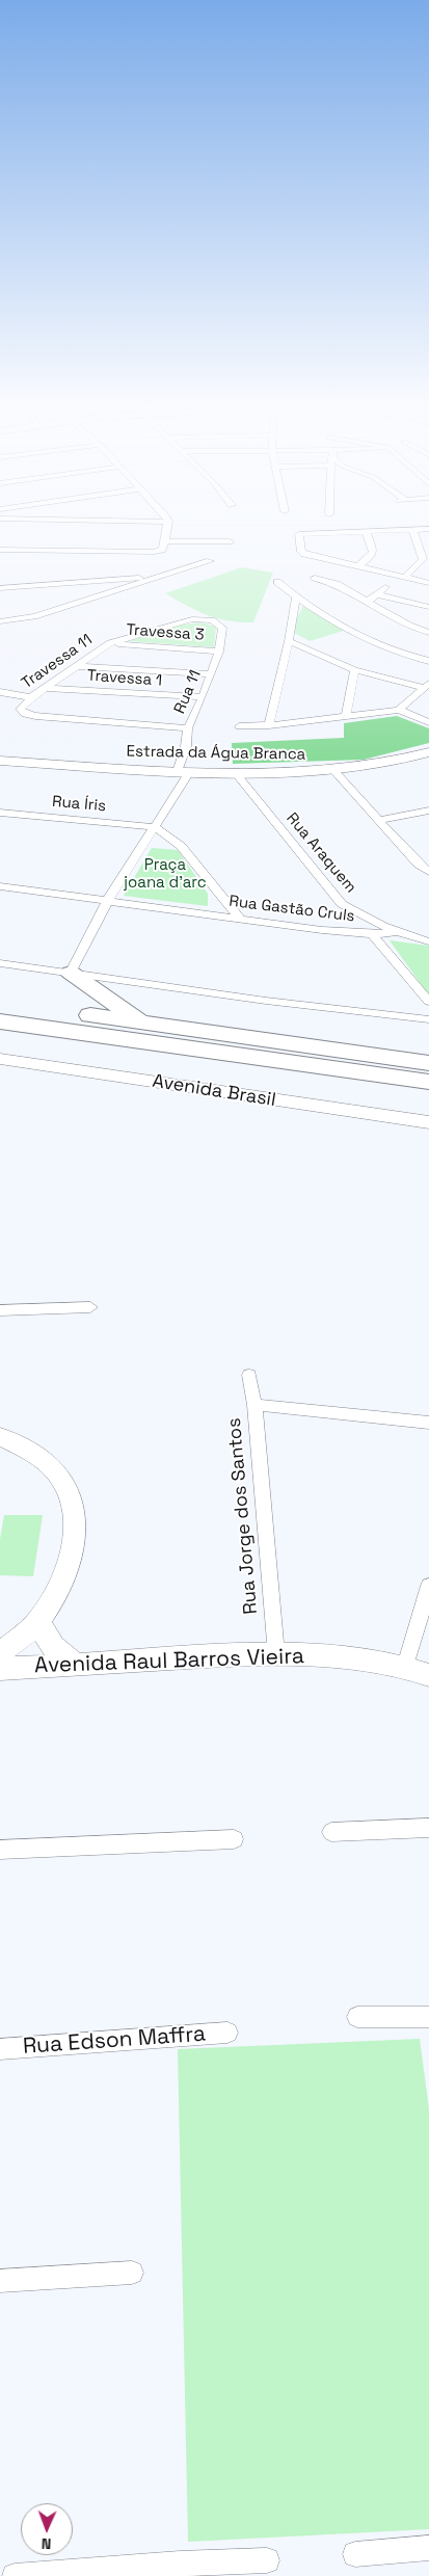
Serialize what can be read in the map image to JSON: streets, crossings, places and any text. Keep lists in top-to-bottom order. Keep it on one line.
{"streets":{"highway":["Avenida Brasil"],"street":["Travessa 3","Travessa 11","Travessa 1","Rua 11","Estrada da Água Branca","Rua Íris","Rua Araquem","Rua Gastão Cruls","Rua Jorge dos Santos","Avenida Raul Barros Vieira","Rua Edson Maffra"]},"crossings":[["Travessa 3","Travessa 11"],["Travessa 3","Rua 11"],["Travessa 11","Travessa 1"],["Travessa 11","Rua 11"],["Travessa 1","Rua 11"],["Rua 11","Estrada da Água Branca"],["Rua 11","Rua Íris"],["Rua 11","Rua Gastão Cruls"],["Estrada da Água Branca","Rua Araquem"],["Rua Araquem","Rua Gastão Cruls"],["Rua Jorge dos Santos","Avenida Raul Barros Vieira"]],"parks":["Praça joana d'arc"],"north":"bottom"}
